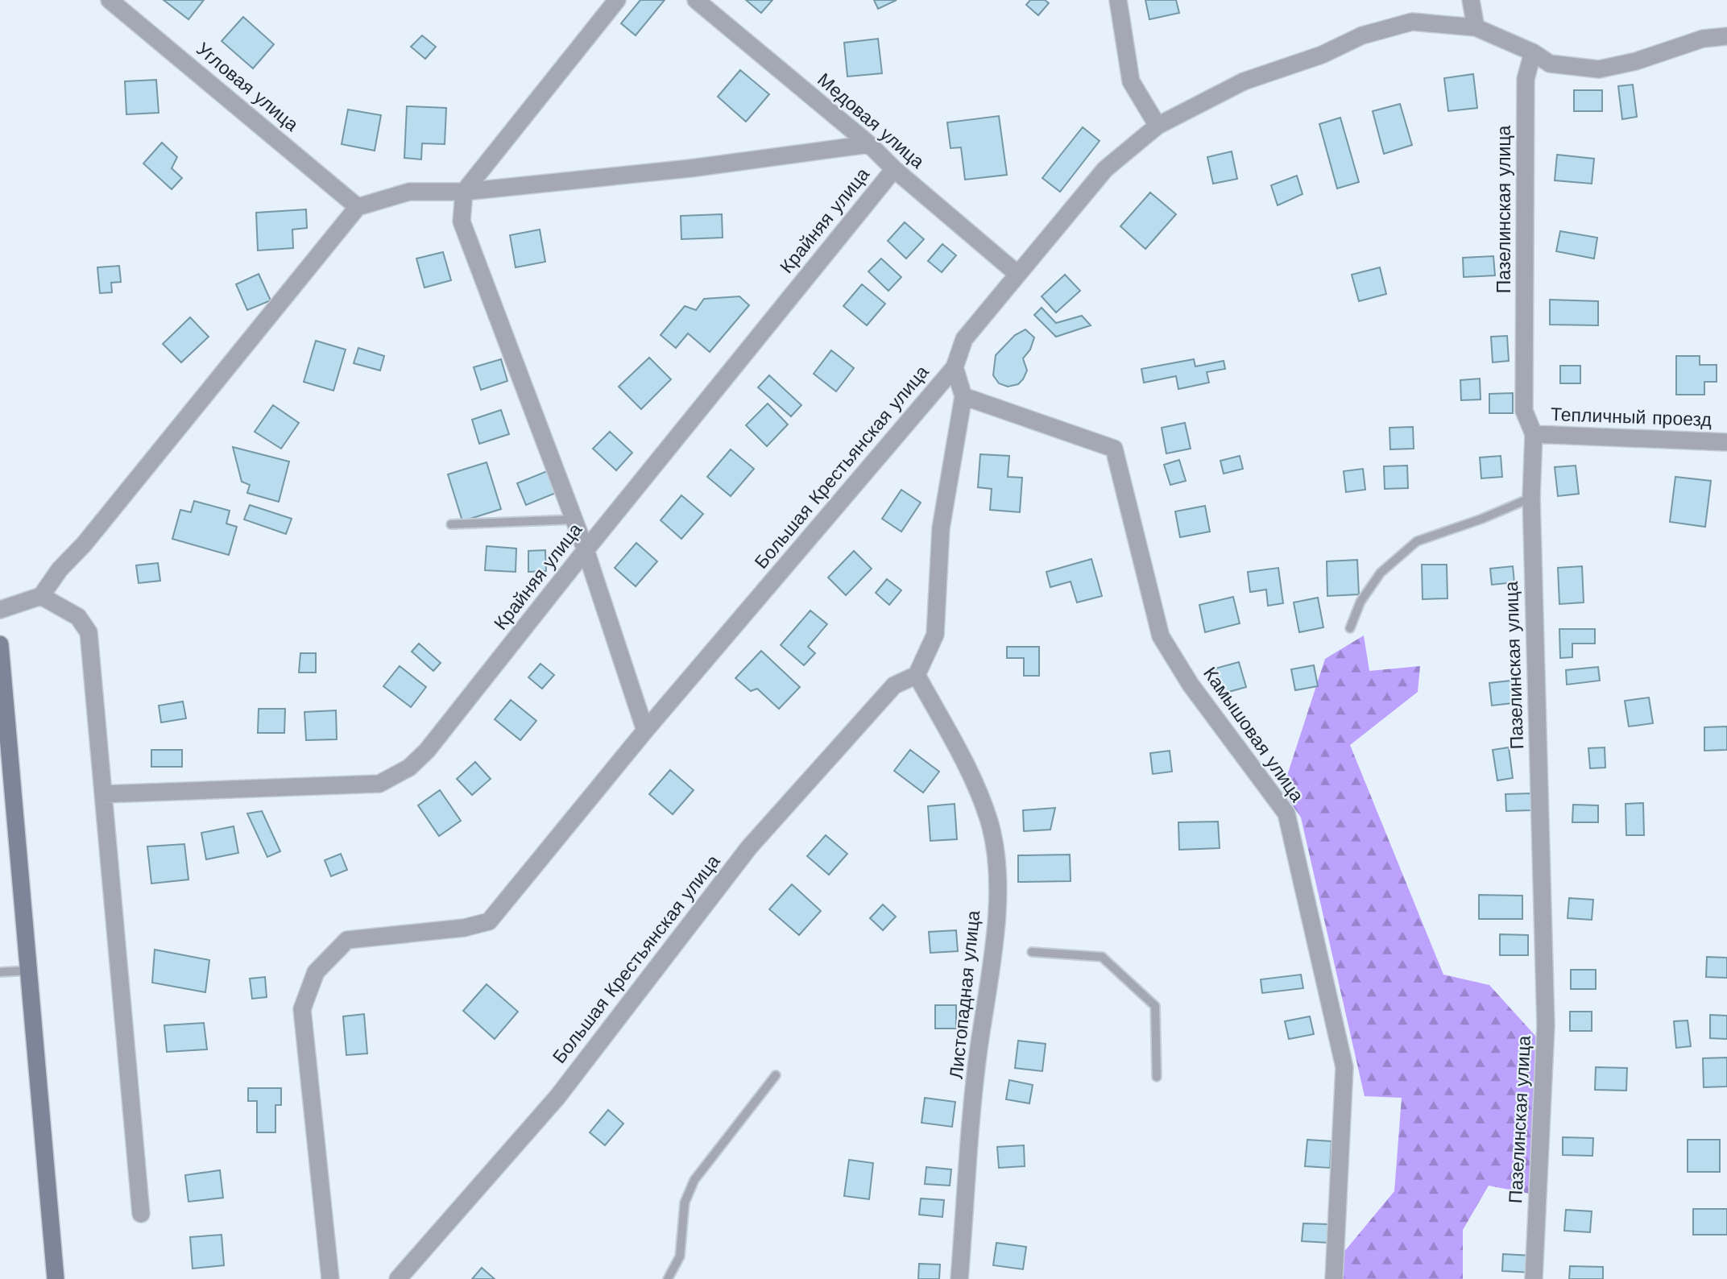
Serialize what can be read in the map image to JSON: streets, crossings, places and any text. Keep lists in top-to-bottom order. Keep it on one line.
{"streets":{"street":["Угловая улица","Медовая улица","Пазелинская улица","Крайняя улица","Тепличный проезд","Большая Крестьянская улица","Камышовая улица","Листопадная улица"]},"crossings":[["Медовая улица","Крайняя улица"],["Медовая улица","Большая Крестьянская улица"],["Пазелинская улица","Тепличный проезд"],["Пазелинская улица","Большая Крестьянская улица"],["Большая Крестьянская улица","Листопадная улица"]]}
